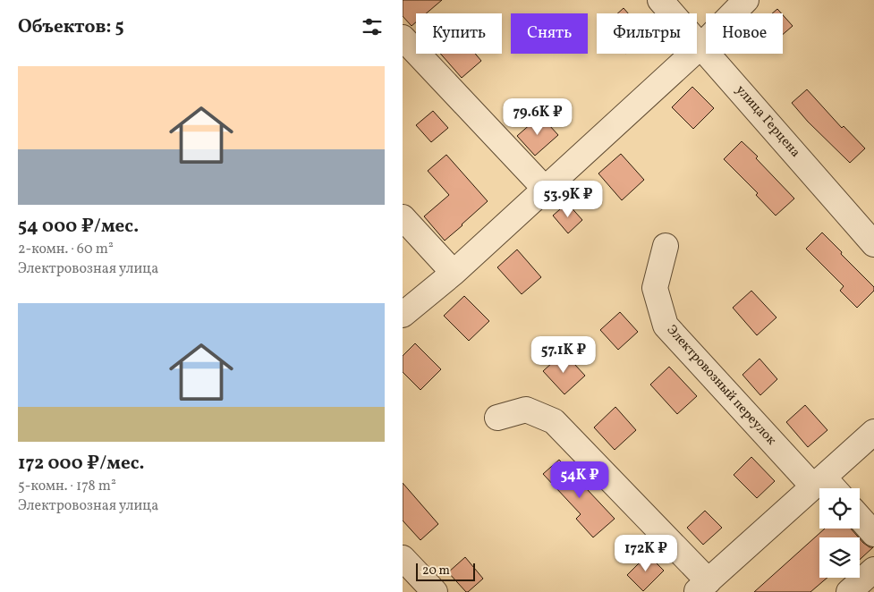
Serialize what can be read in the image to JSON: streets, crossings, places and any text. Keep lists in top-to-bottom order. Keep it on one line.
{"streets":{"street":["улица Герцена","Электровозный переулок"]},"scale_bar":"20 m","page":{"heading":"Объектов: 5","chip":["Купить","Снять","Фильтры","Новое"],"list":[{"name":"54 000 ₽/мес.","note":"2-комн. · 60 m² · Электровозная улица"},{"name":"172 000 ₽/мес.","note":"5-комн. · 178 m² · Электровозная улица"}],"price":["79.6K ₽","53.9K ₽","57.1K ₽","54K ₽","172K ₽"],"scale":"20 m"}}
